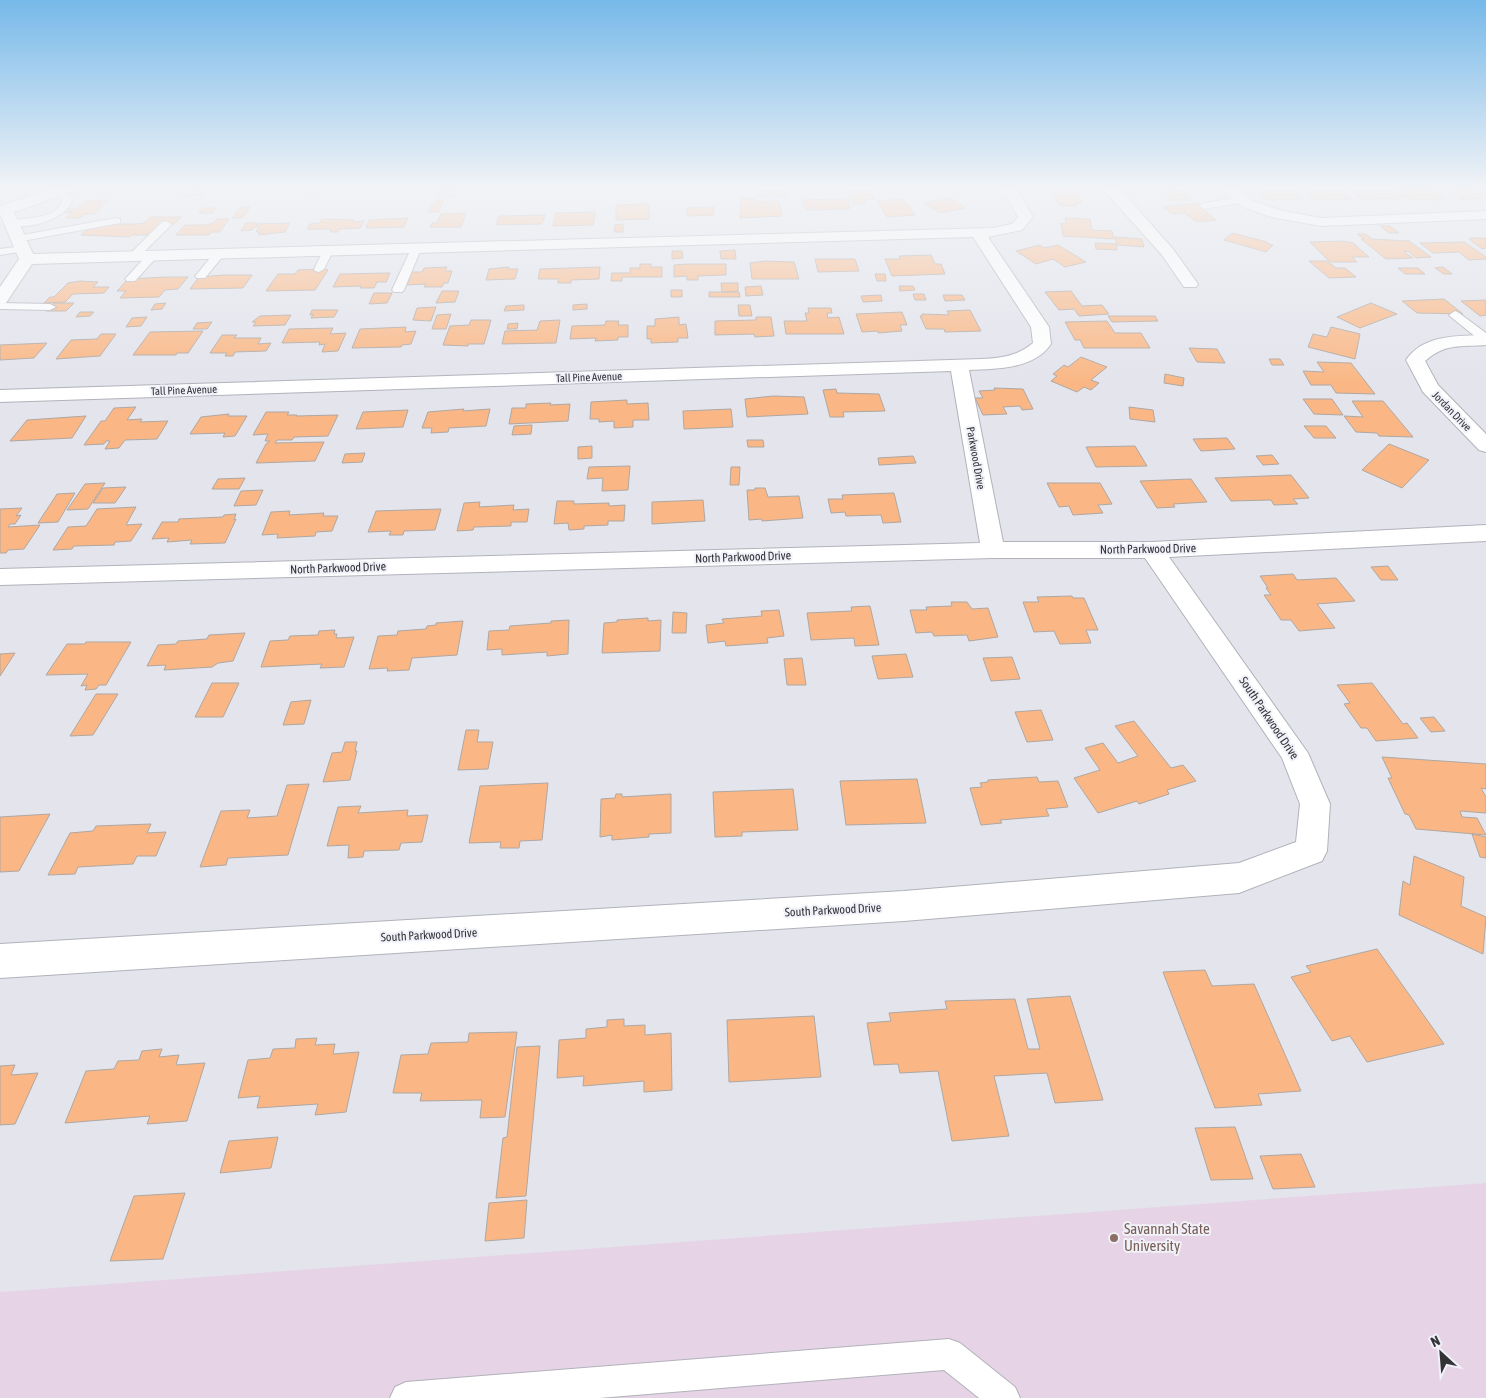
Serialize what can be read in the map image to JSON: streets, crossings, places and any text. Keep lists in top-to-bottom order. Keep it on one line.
{"streets":{"street":["Tall Pine Avenue","Jordan Drive","Parkwood Drive","North Parkwood Drive","South Parkwood Drive"]},"crossings":[["Tall Pine Avenue","Parkwood Drive"],["Parkwood Drive","North Parkwood Drive"],["North Parkwood Drive","South Parkwood Drive"]],"places":["Savannah State University"],"north":"top left"}
